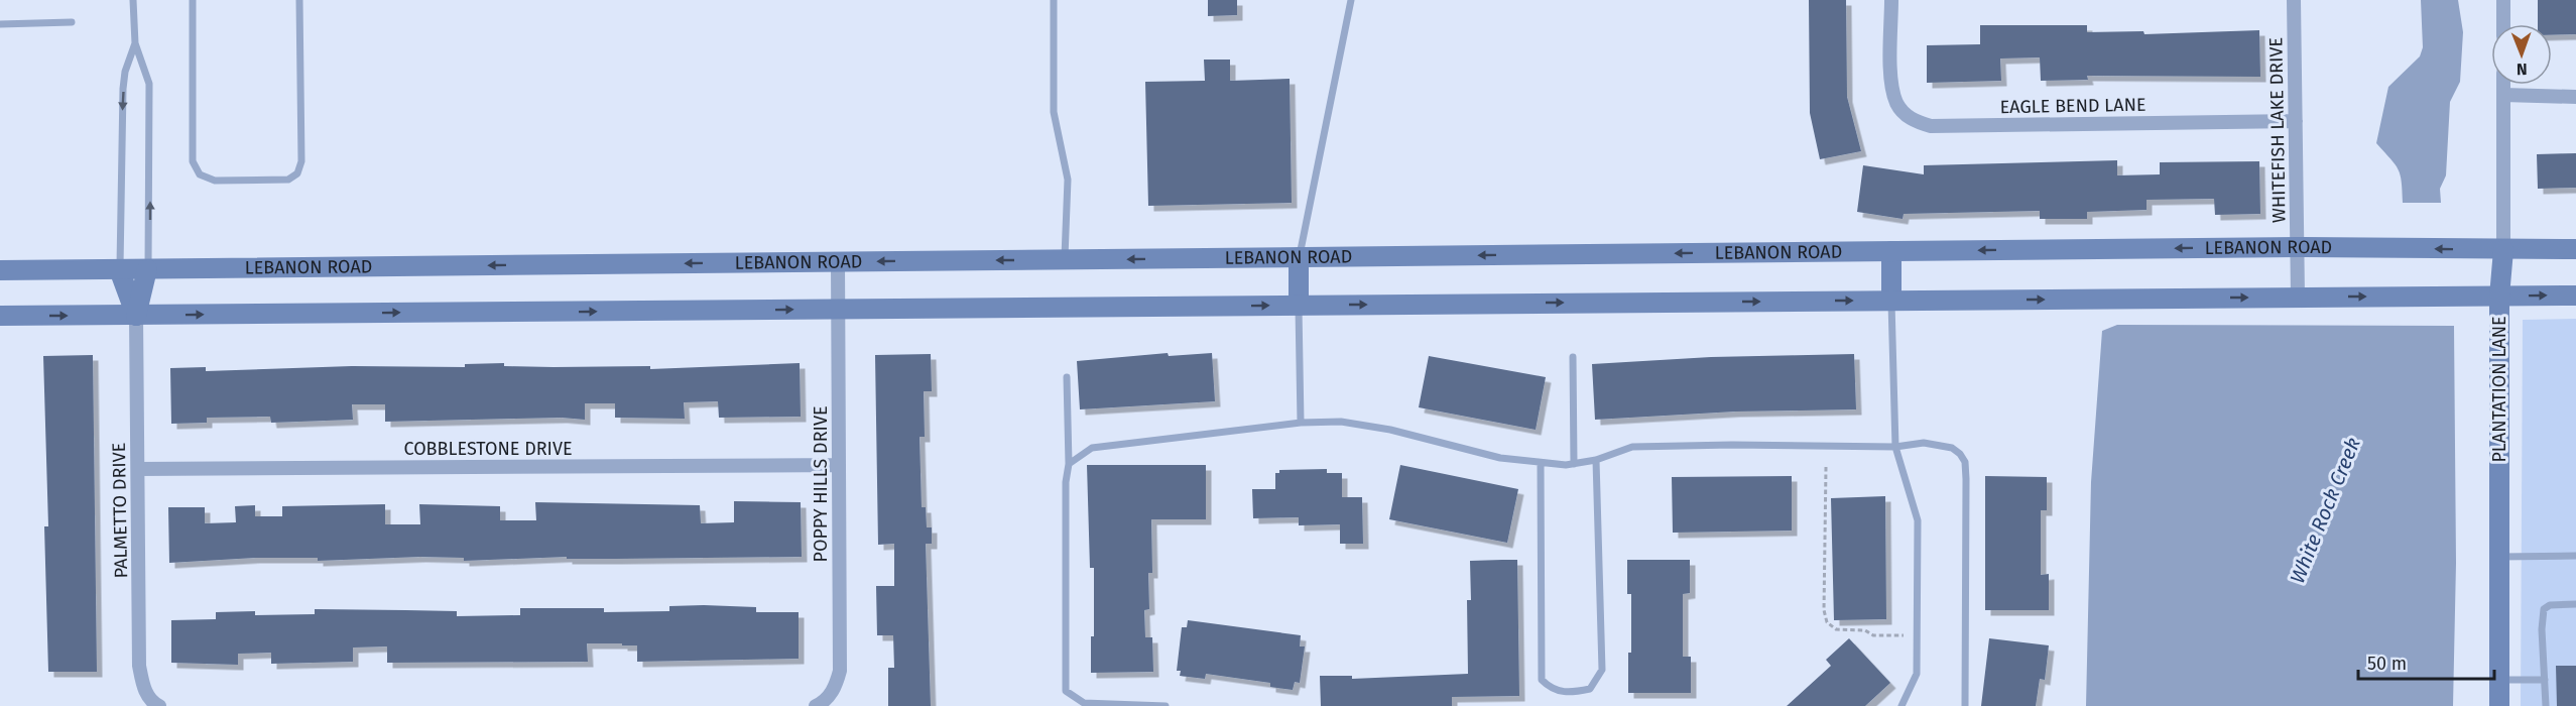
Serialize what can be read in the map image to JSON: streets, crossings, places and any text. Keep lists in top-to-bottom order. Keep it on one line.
{"streets":{"main road":["LEBANON ROAD","PLANTATION LANE"],"street":["EAGLE BEND LANE","WHITEFISH LAKE DRIVE","COBBLESTONE DRIVE","POPPY HILLS DRIVE","PALMETTO DRIVE"]},"crossings":[["EAGLE BEND LANE","WHITEFISH LAKE DRIVE"],["WHITEFISH LAKE DRIVE","LEBANON ROAD"],["LEBANON ROAD","PLANTATION LANE"],["LEBANON ROAD","POPPY HILLS DRIVE"],["COBBLESTONE DRIVE","POPPY HILLS DRIVE"],["COBBLESTONE DRIVE","PALMETTO DRIVE"]],"water":["White Rock Creek"],"scale_bar":"50 m","north":"bottom"}
